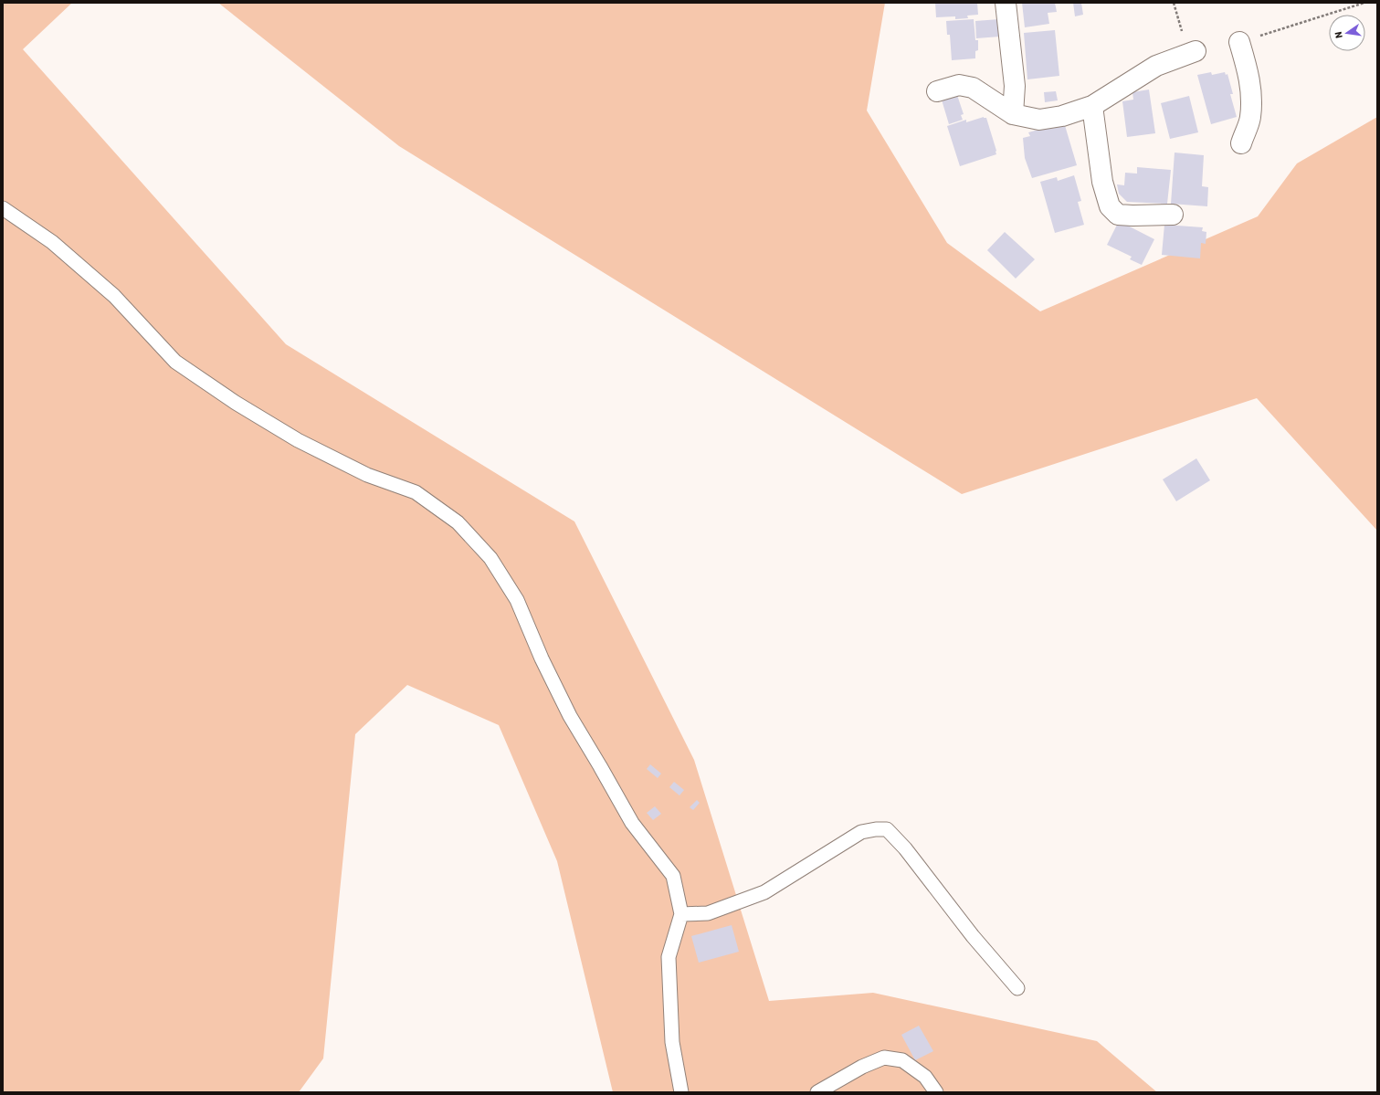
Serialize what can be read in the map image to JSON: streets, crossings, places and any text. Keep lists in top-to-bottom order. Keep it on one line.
{"north":"left"}
